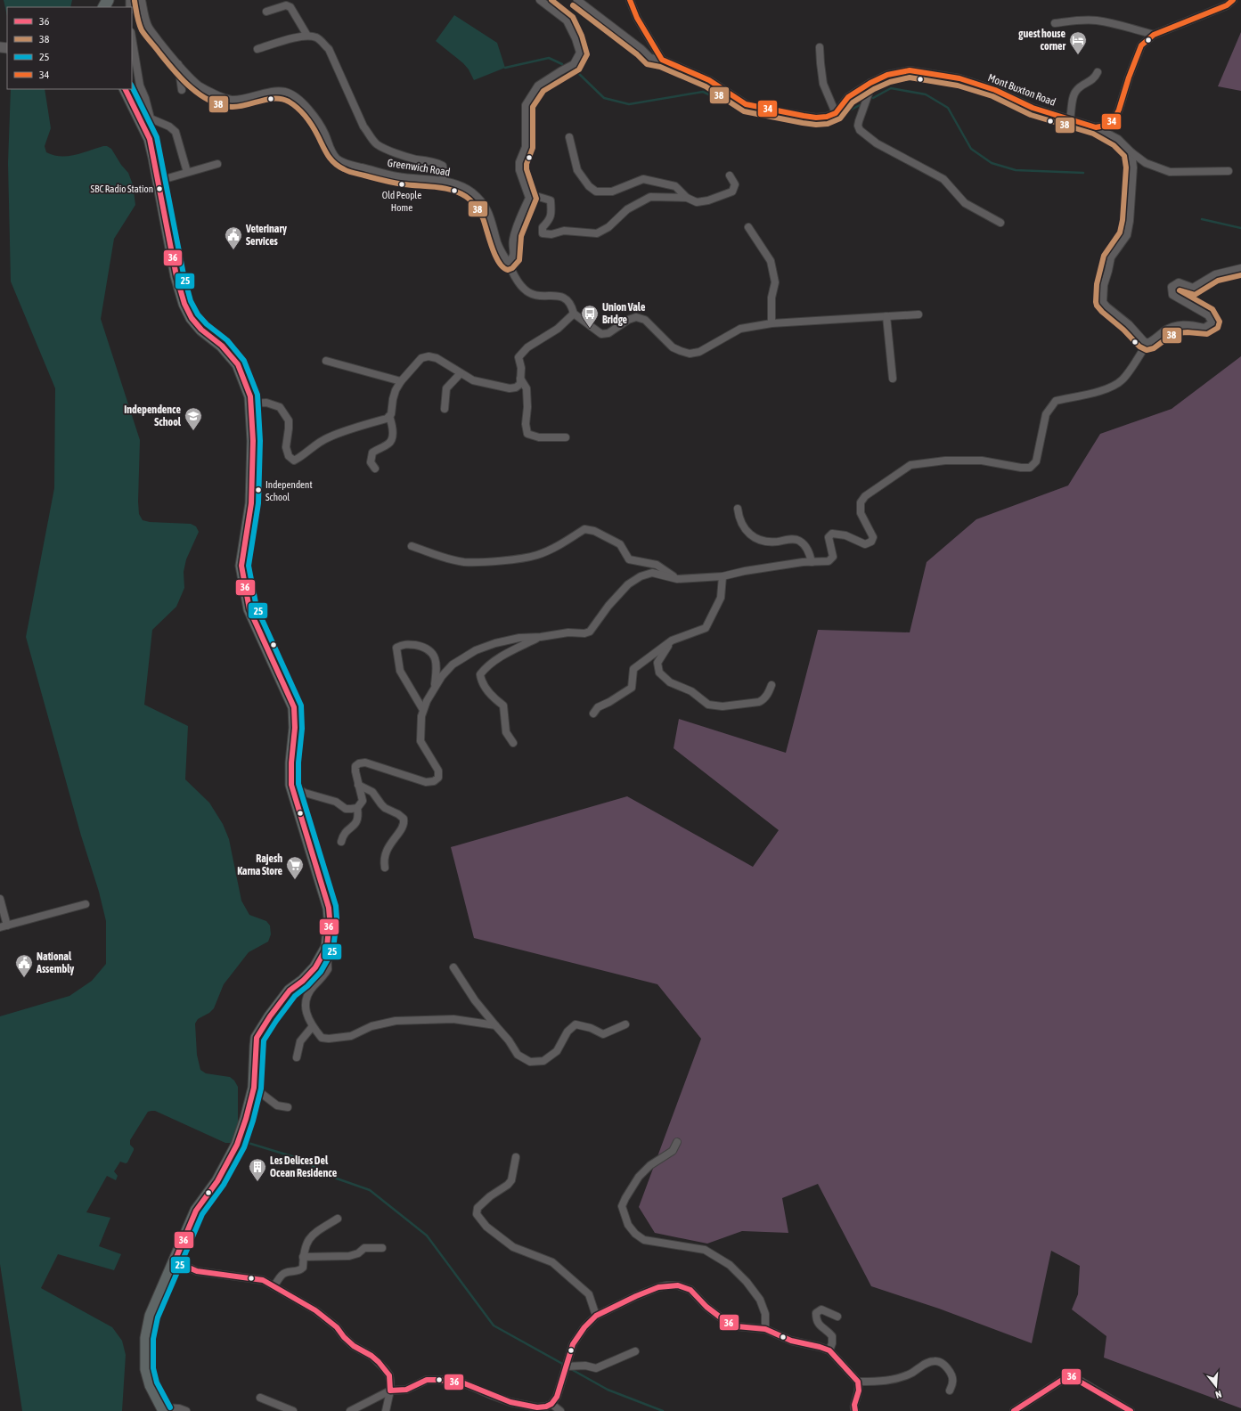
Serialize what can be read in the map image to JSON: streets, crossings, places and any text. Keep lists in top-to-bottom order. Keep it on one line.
{"streets":{"street":["Mont Buxton Road","Greenwich Road"]},"places":{"hotel":["guest house corner"],"other":["Old People Home","SBC Radio Station","Independent School"],"public building":["Veterinary Services","National Assembly"],"bus stop":["Union Vale Bridge"],"school or university":["Independence School"],"supermarket":["Rajesh Karna Store"],"building":["Les Delices Del Ocean Residence"]},"lines":["transit line 38","transit line 34","transit line 25","transit line 36"],"legend":["36","38","25","34"],"north":"bottom"}
